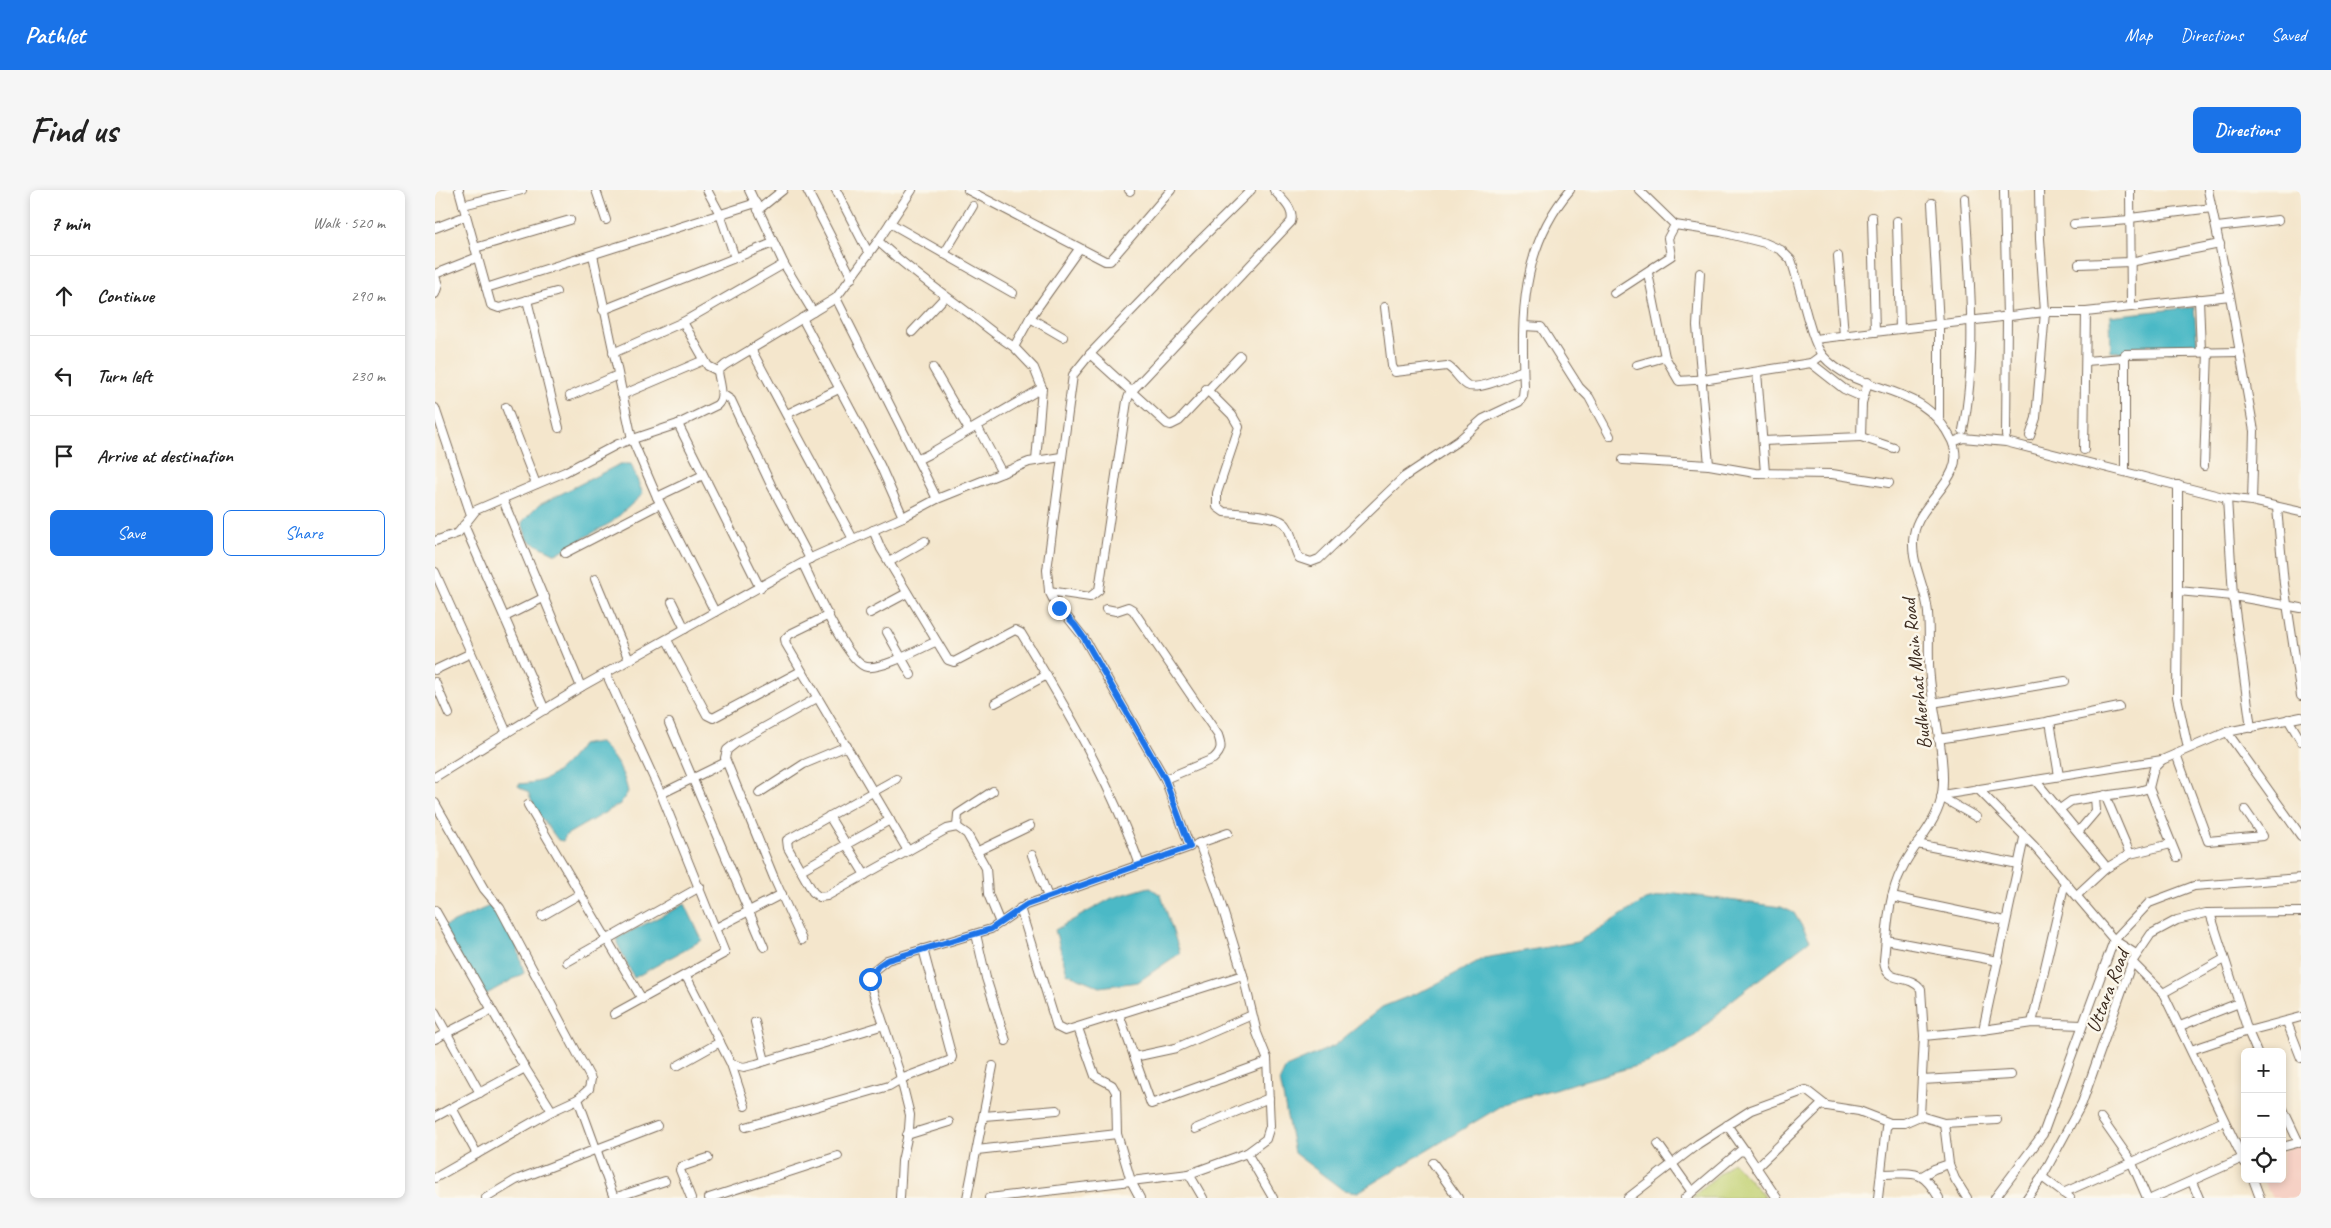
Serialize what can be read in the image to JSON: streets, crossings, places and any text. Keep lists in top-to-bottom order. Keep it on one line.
{"streets":{"street":["Budherhat Main Road","Uttara Road"]},"page":{"header":"Pathlet","nav":["Map","Directions","Saved"],"buttons":["Directions",["Save","Share"]],"title":"Find us","heading":["7 min","Walk · 520 m"],"list":[["Continue","290 m"],["Turn left","230 m"],"Arrive at destination"],"map_buttons":["+","−"]}}
